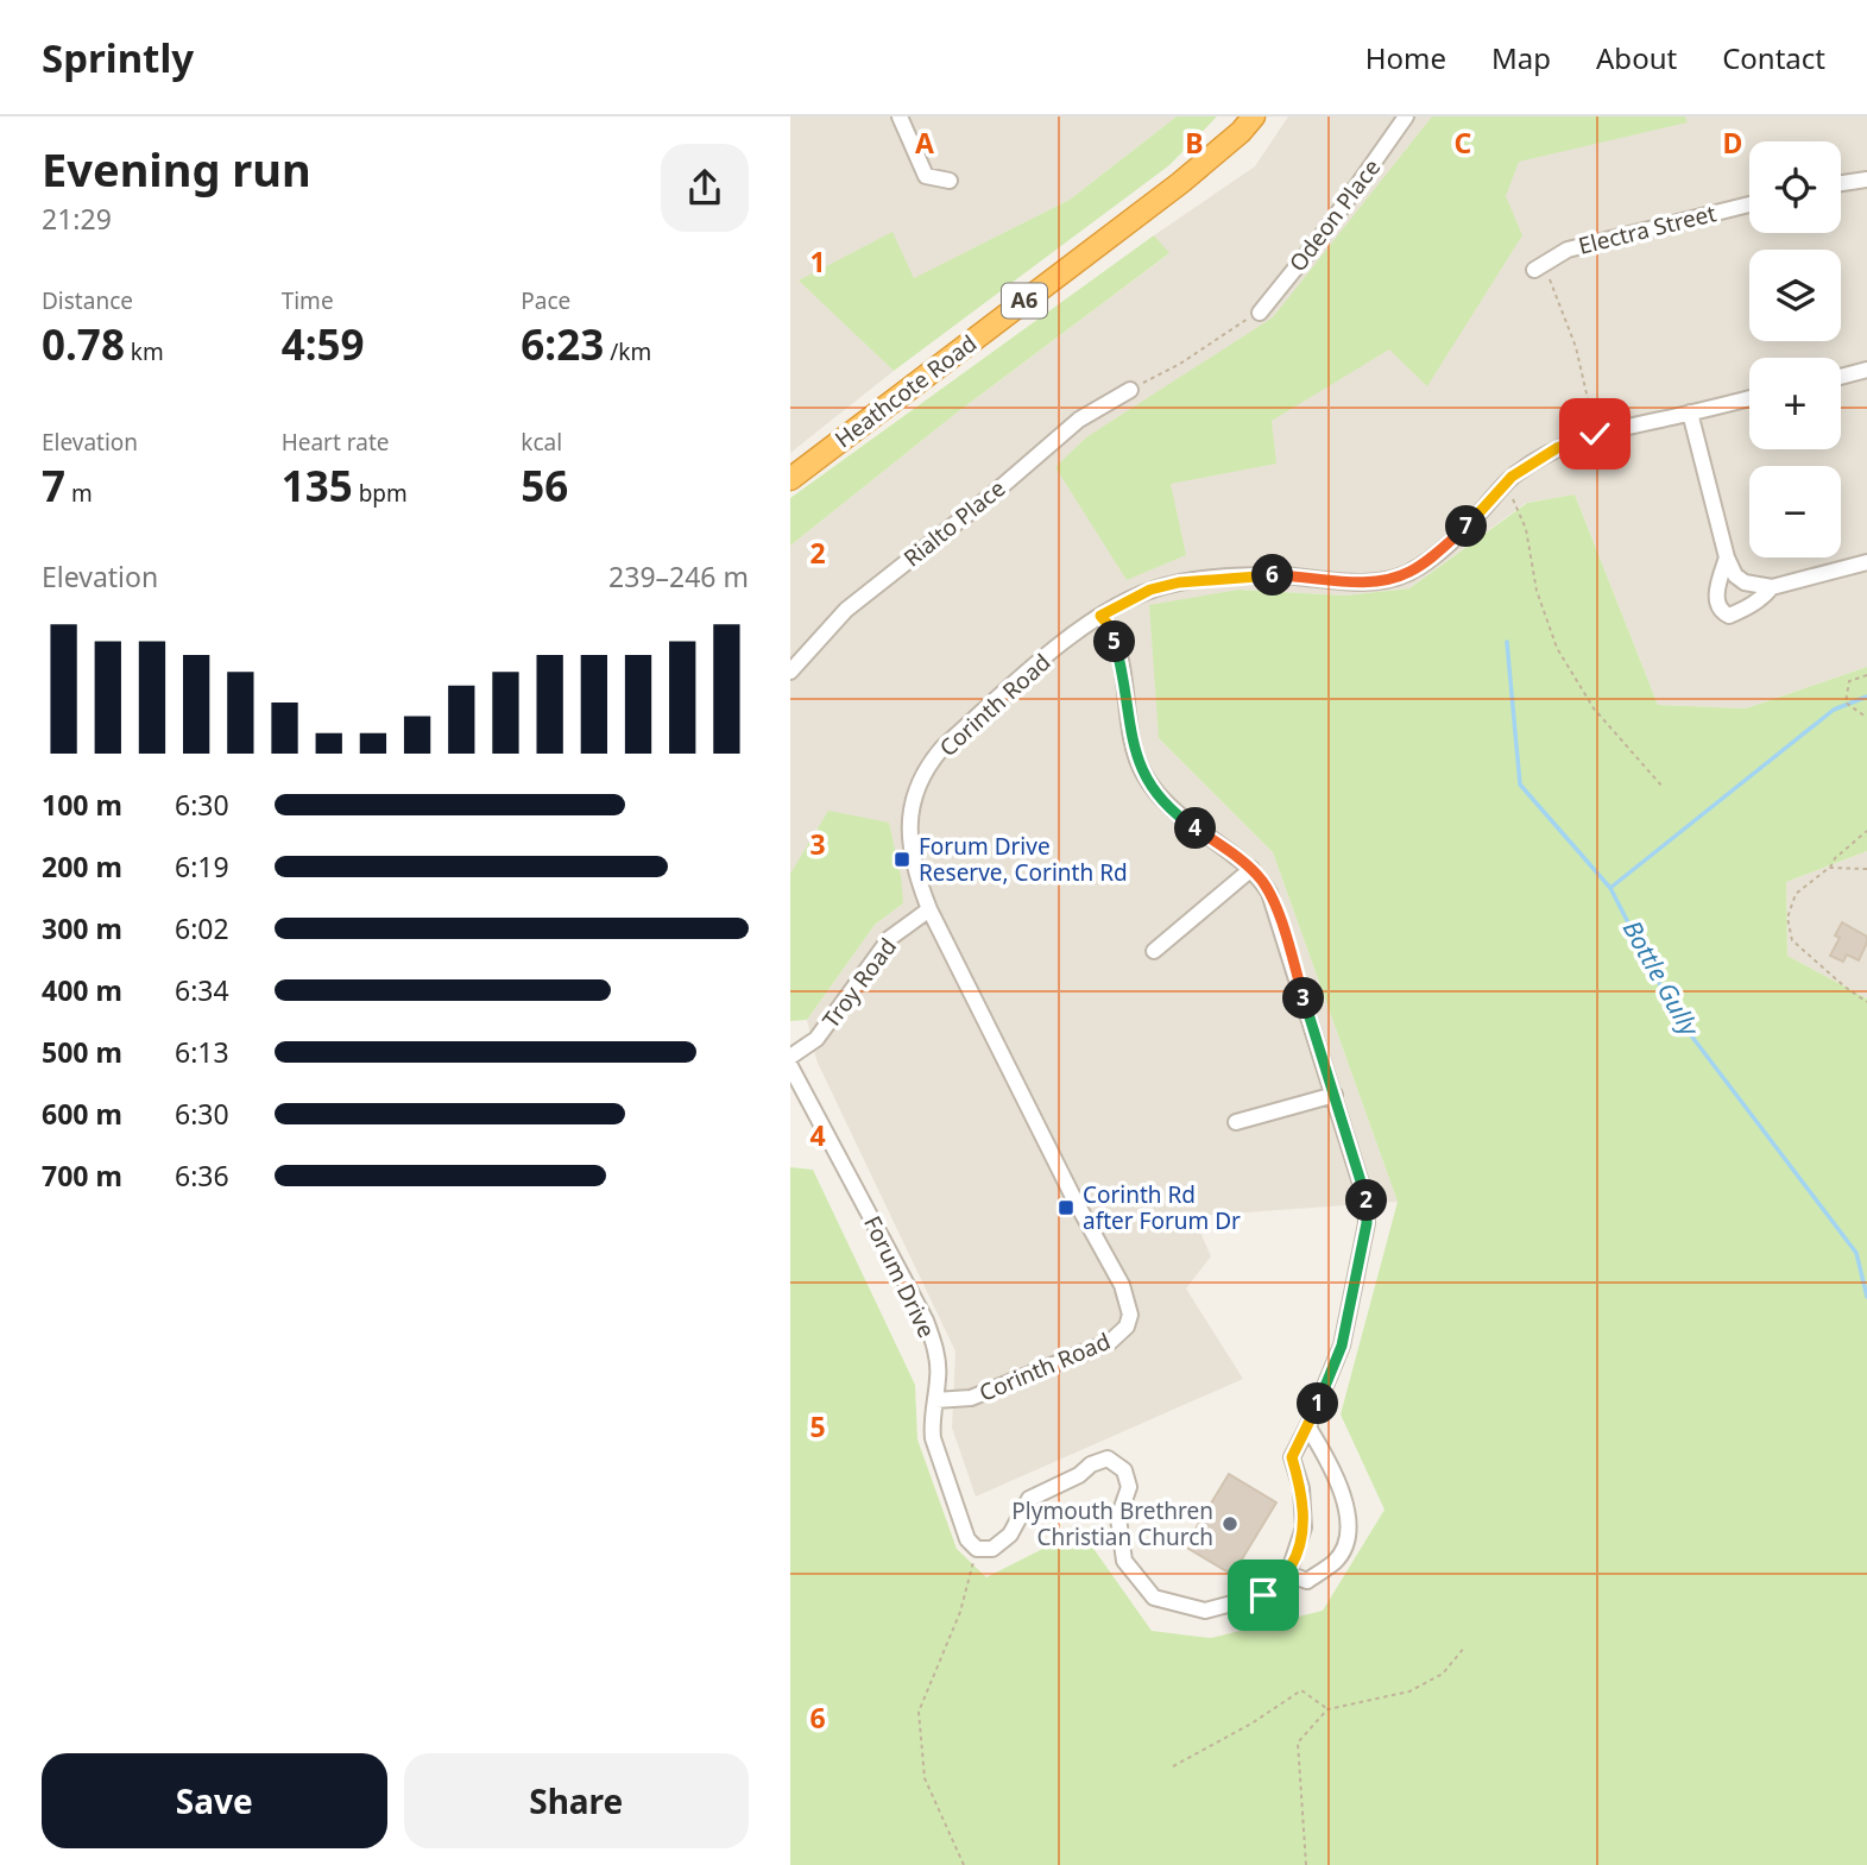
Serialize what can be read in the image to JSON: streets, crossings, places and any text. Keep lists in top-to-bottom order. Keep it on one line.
{"streets":{"highway":["A6","Heathcote Road"],"street":["Odeon Place","Electra Street","Rialto Place","Corinth Road","Troy Road","Forum Drive"]},"crossings":[["Corinth Road","Troy Road"],["Corinth Road","Forum Drive"]],"water":["Bottle Gully"],"places":{"transit":["Forum Drive Reserve, Corinth Rd","Corinth Rd after Forum Dr"],"other":["Plymouth Brethren Christian Church"]},"page":{"header":"Sprintly","nav":["Home","Map","About","Contact"],"heading":["Evening run","21:29"],"map_buttons":["+","−"],"stats":[["Distance","0.78 km"],["Time","4:59"],["Pace","6:23 /km"],["Elevation","7 m"],["Heart rate","135 bpm"],["kcal","56"]],"pins":["7","6","5","4","3","2","1"],"chart":["Elevation","239–246 m"],"list":[{"name":"100 m","note":"6:30"},{"name":"200 m","note":"6:19"},{"name":"300 m","note":"6:02"},{"name":"400 m","note":"6:34"},{"name":"500 m","note":"6:13"},{"name":"600 m","note":"6:30"},{"name":"700 m","note":"6:36"}],"buttons":["Save","Share"]},"grid":{"columns":["A","B","C","D"],"rows":["1","2","3","4","5","6"]}}
